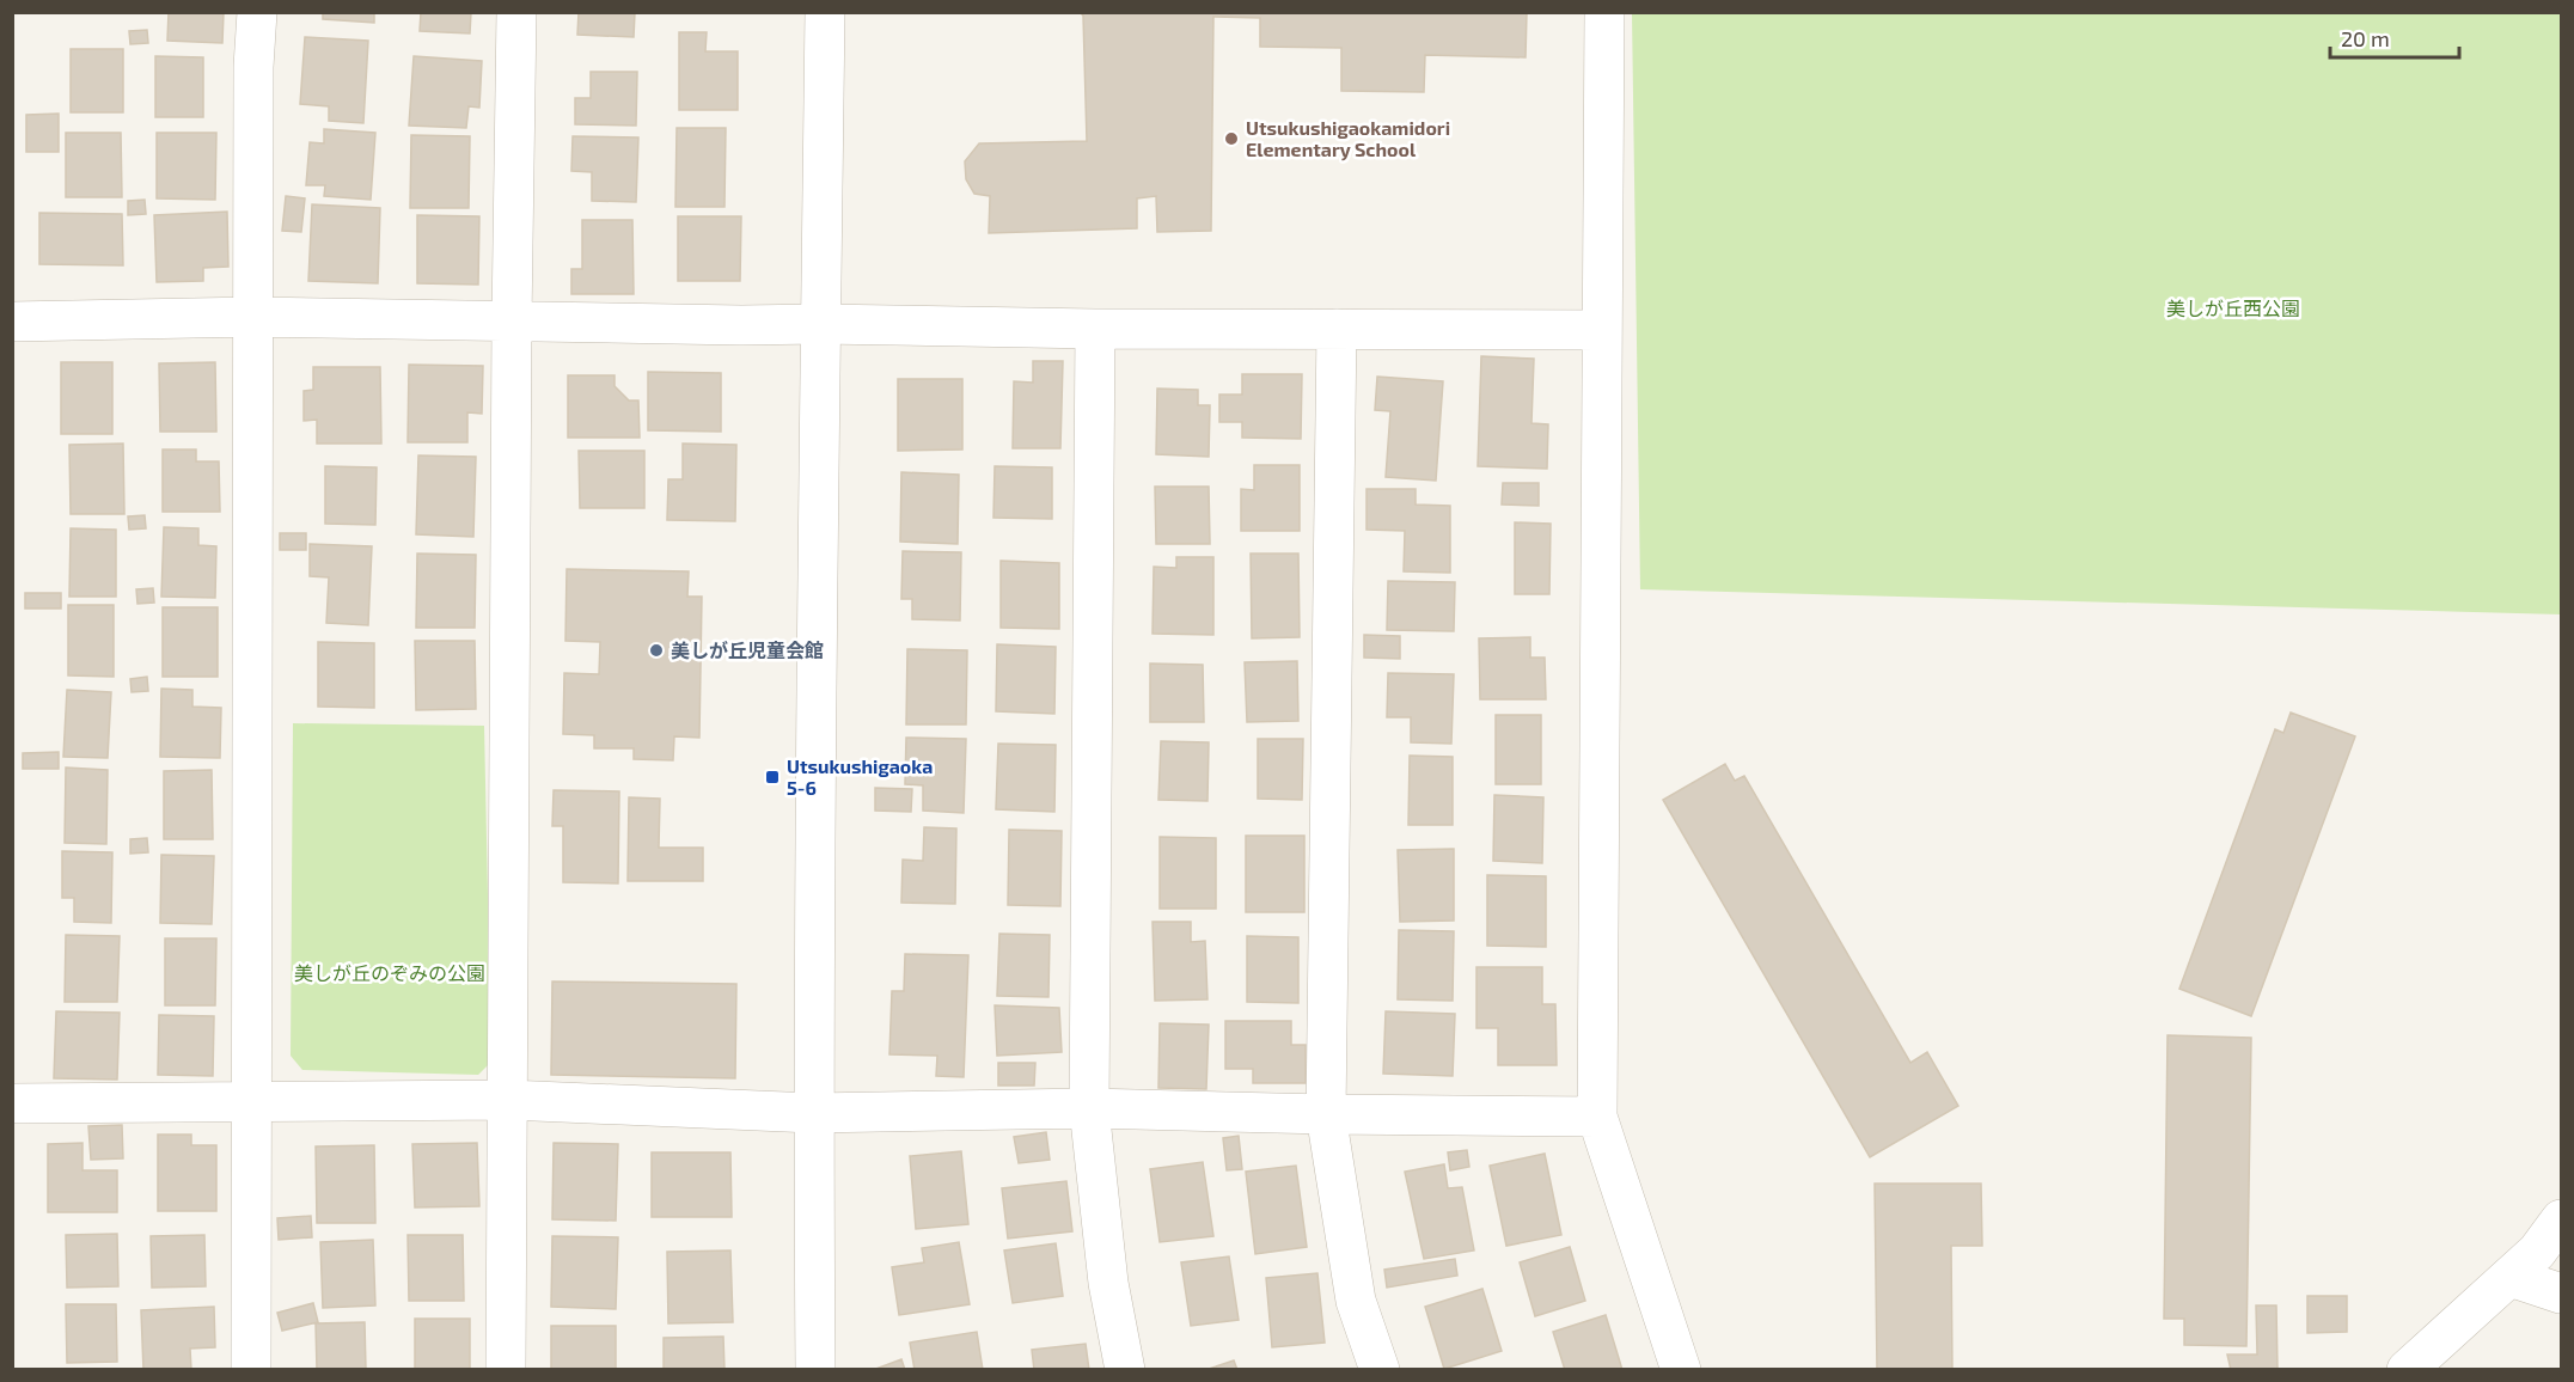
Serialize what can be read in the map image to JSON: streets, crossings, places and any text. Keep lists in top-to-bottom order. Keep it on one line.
{"parks":["美しが丘西公園","美しが丘のぞみの公園"],"places":{"other":["Utsukushigaokamidori Elementary School","美しが丘児童会館"],"transit":["Utsukushigaoka 5-6"]},"scale_bar":"20 m"}
